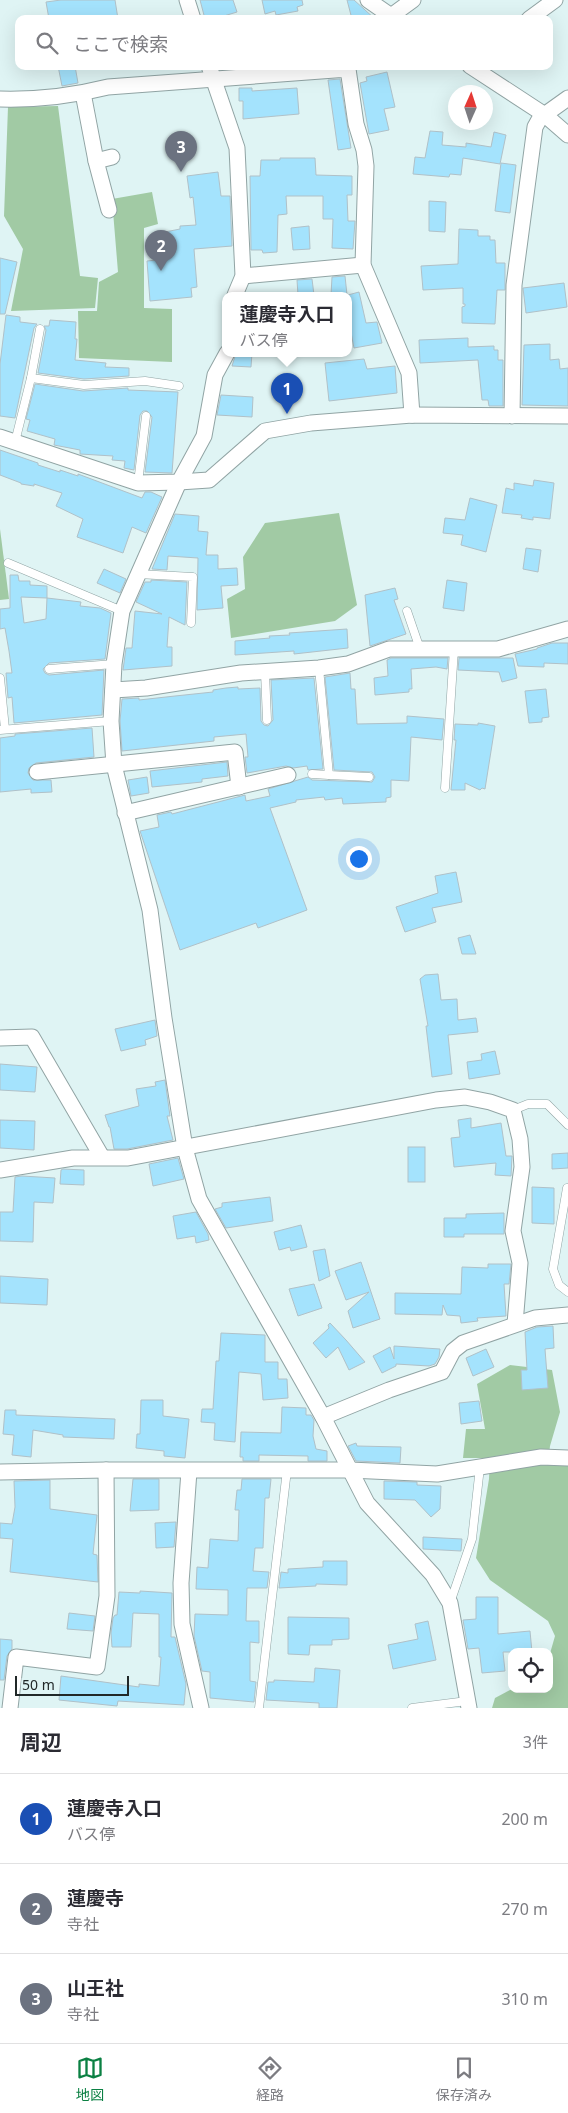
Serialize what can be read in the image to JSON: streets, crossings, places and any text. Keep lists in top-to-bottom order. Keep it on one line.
{"scale_bar":"50 m","north":"top","page":{"search":"ここで検索","pins":["3","2","1"],"popup":["蓮慶寺入口","バス停"],"scale":"50 m","heading":["周辺","3件"],"list":[{"mark":"1","name":"蓮慶寺入口","note":"バス停","value":"200 m"},{"mark":"2","name":"蓮慶寺","note":"寺社","value":"270 m"},{"mark":"3","name":"山王社","note":"寺社","value":"310 m"}],"nav":["地図","経路","保存済み"]}}
